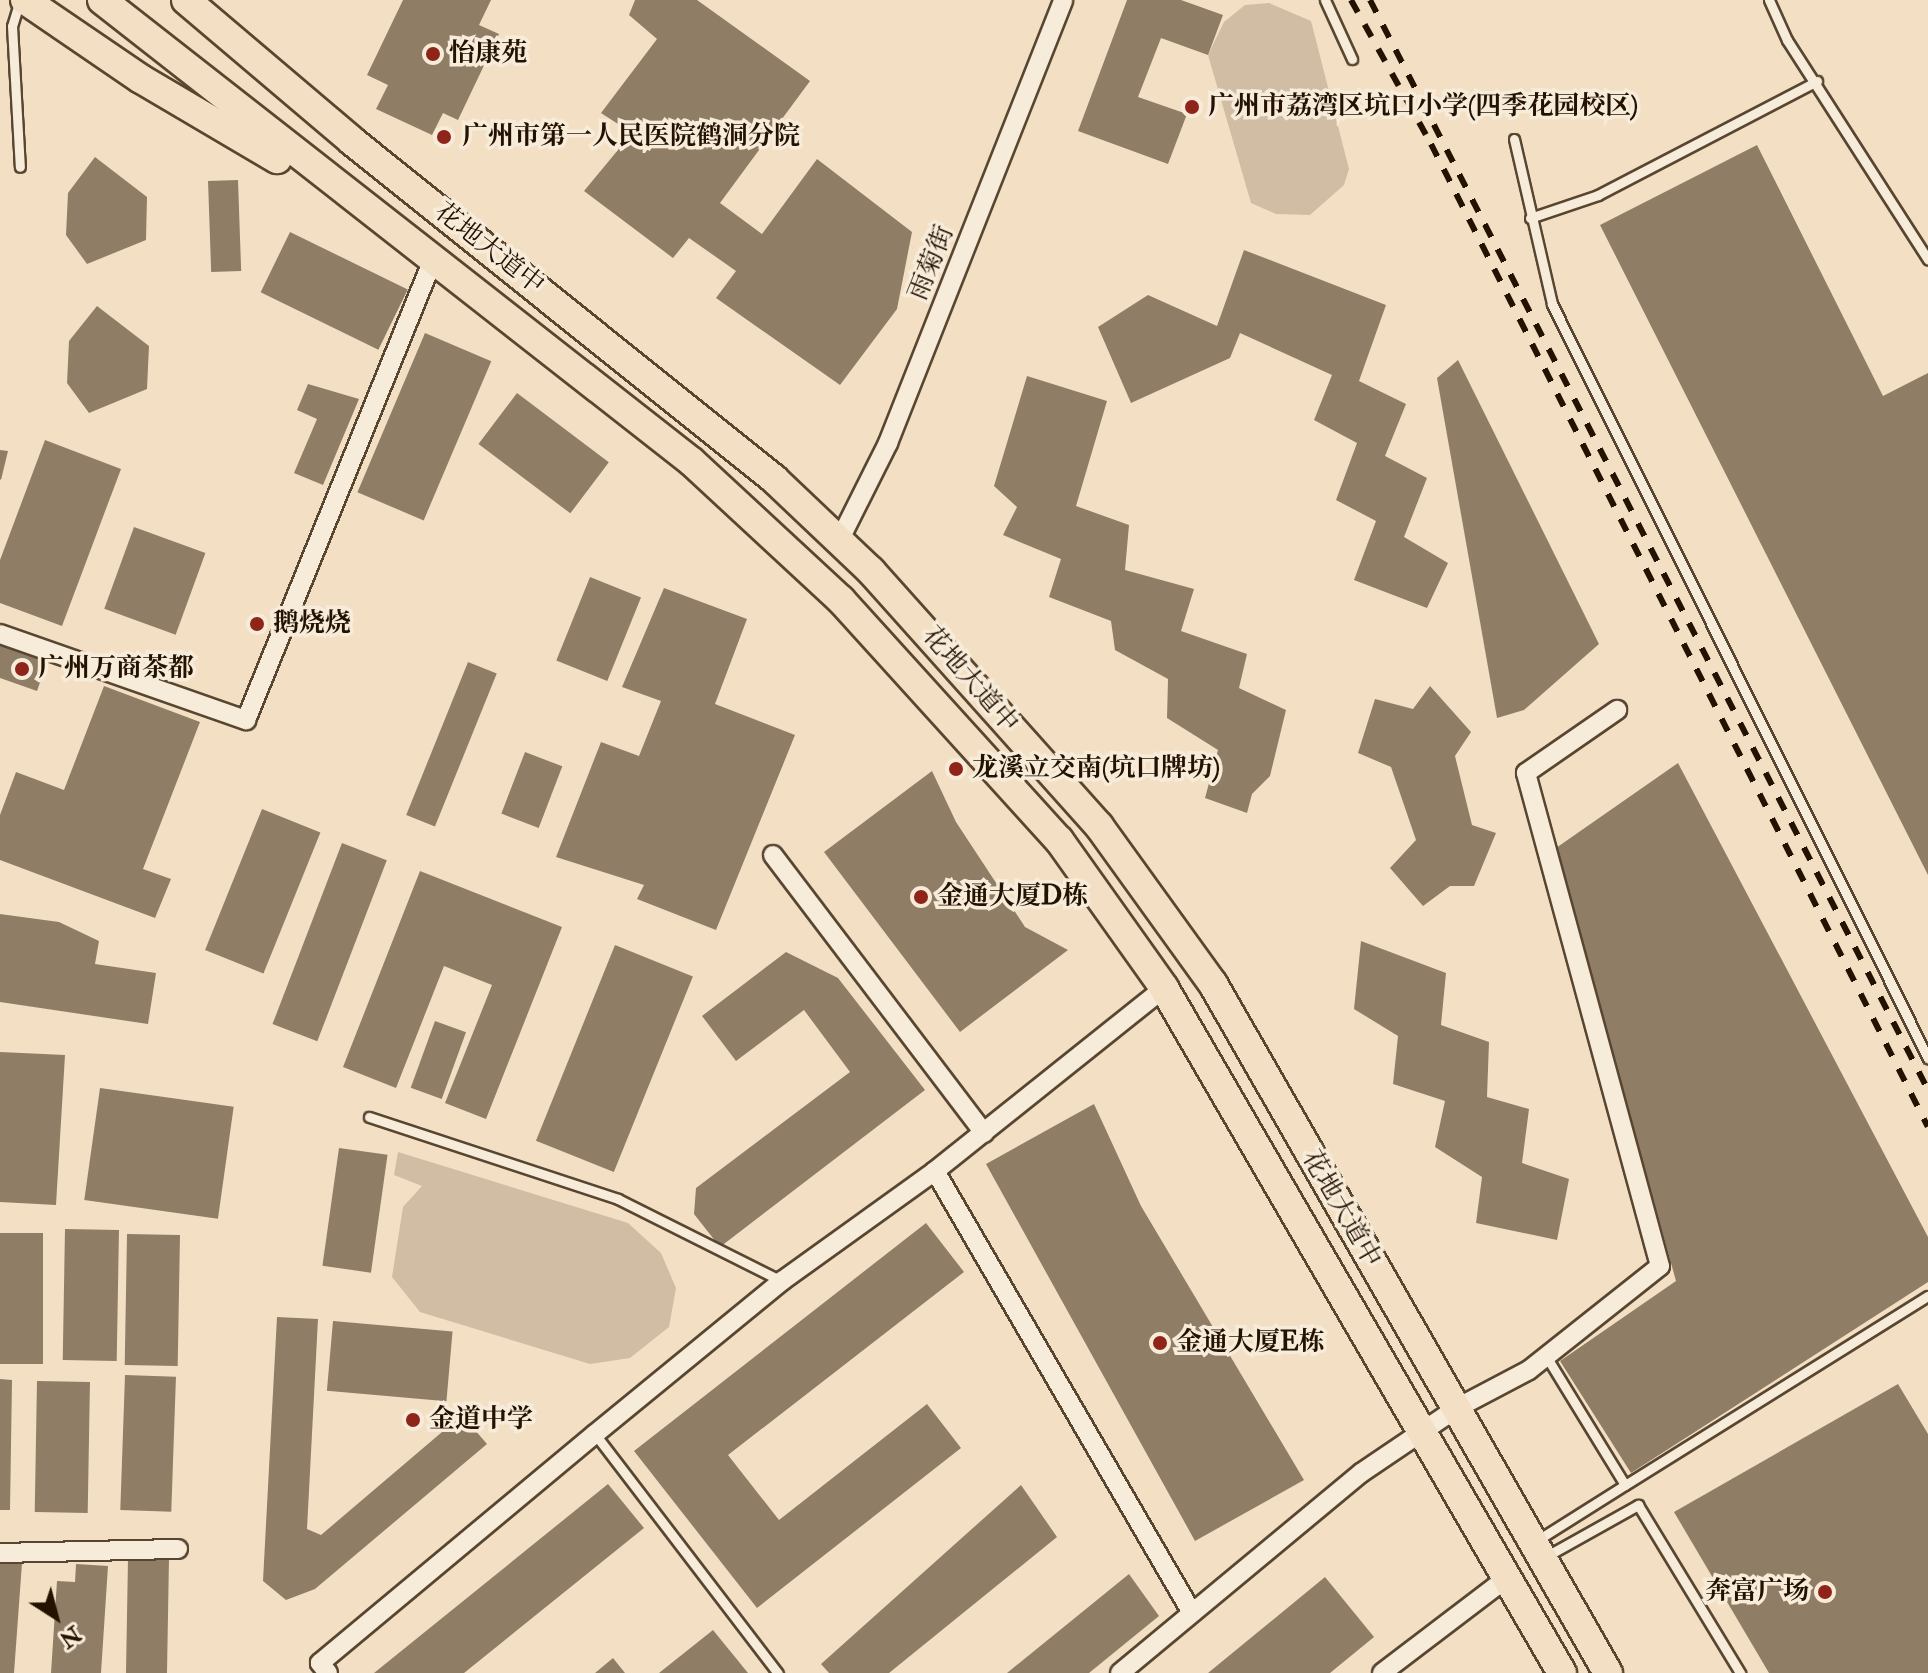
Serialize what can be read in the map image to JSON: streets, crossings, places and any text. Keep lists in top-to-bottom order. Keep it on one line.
{"streets":{"main road":["花地大道中"],"street":["雨菊街"]},"crossings":[["花地大道中","雨菊街"]],"places":["怡康苑","广州市荔湾区坑口小学(四季花园校区)","广州市第一人民医院鹤洞分院","鹅烧烧","广州万商茶都","龙溪立交南(坑口牌坊)","金通大厦D栋","金通大厦E栋","金道中学","奔富广场"],"north":"bottom right"}
